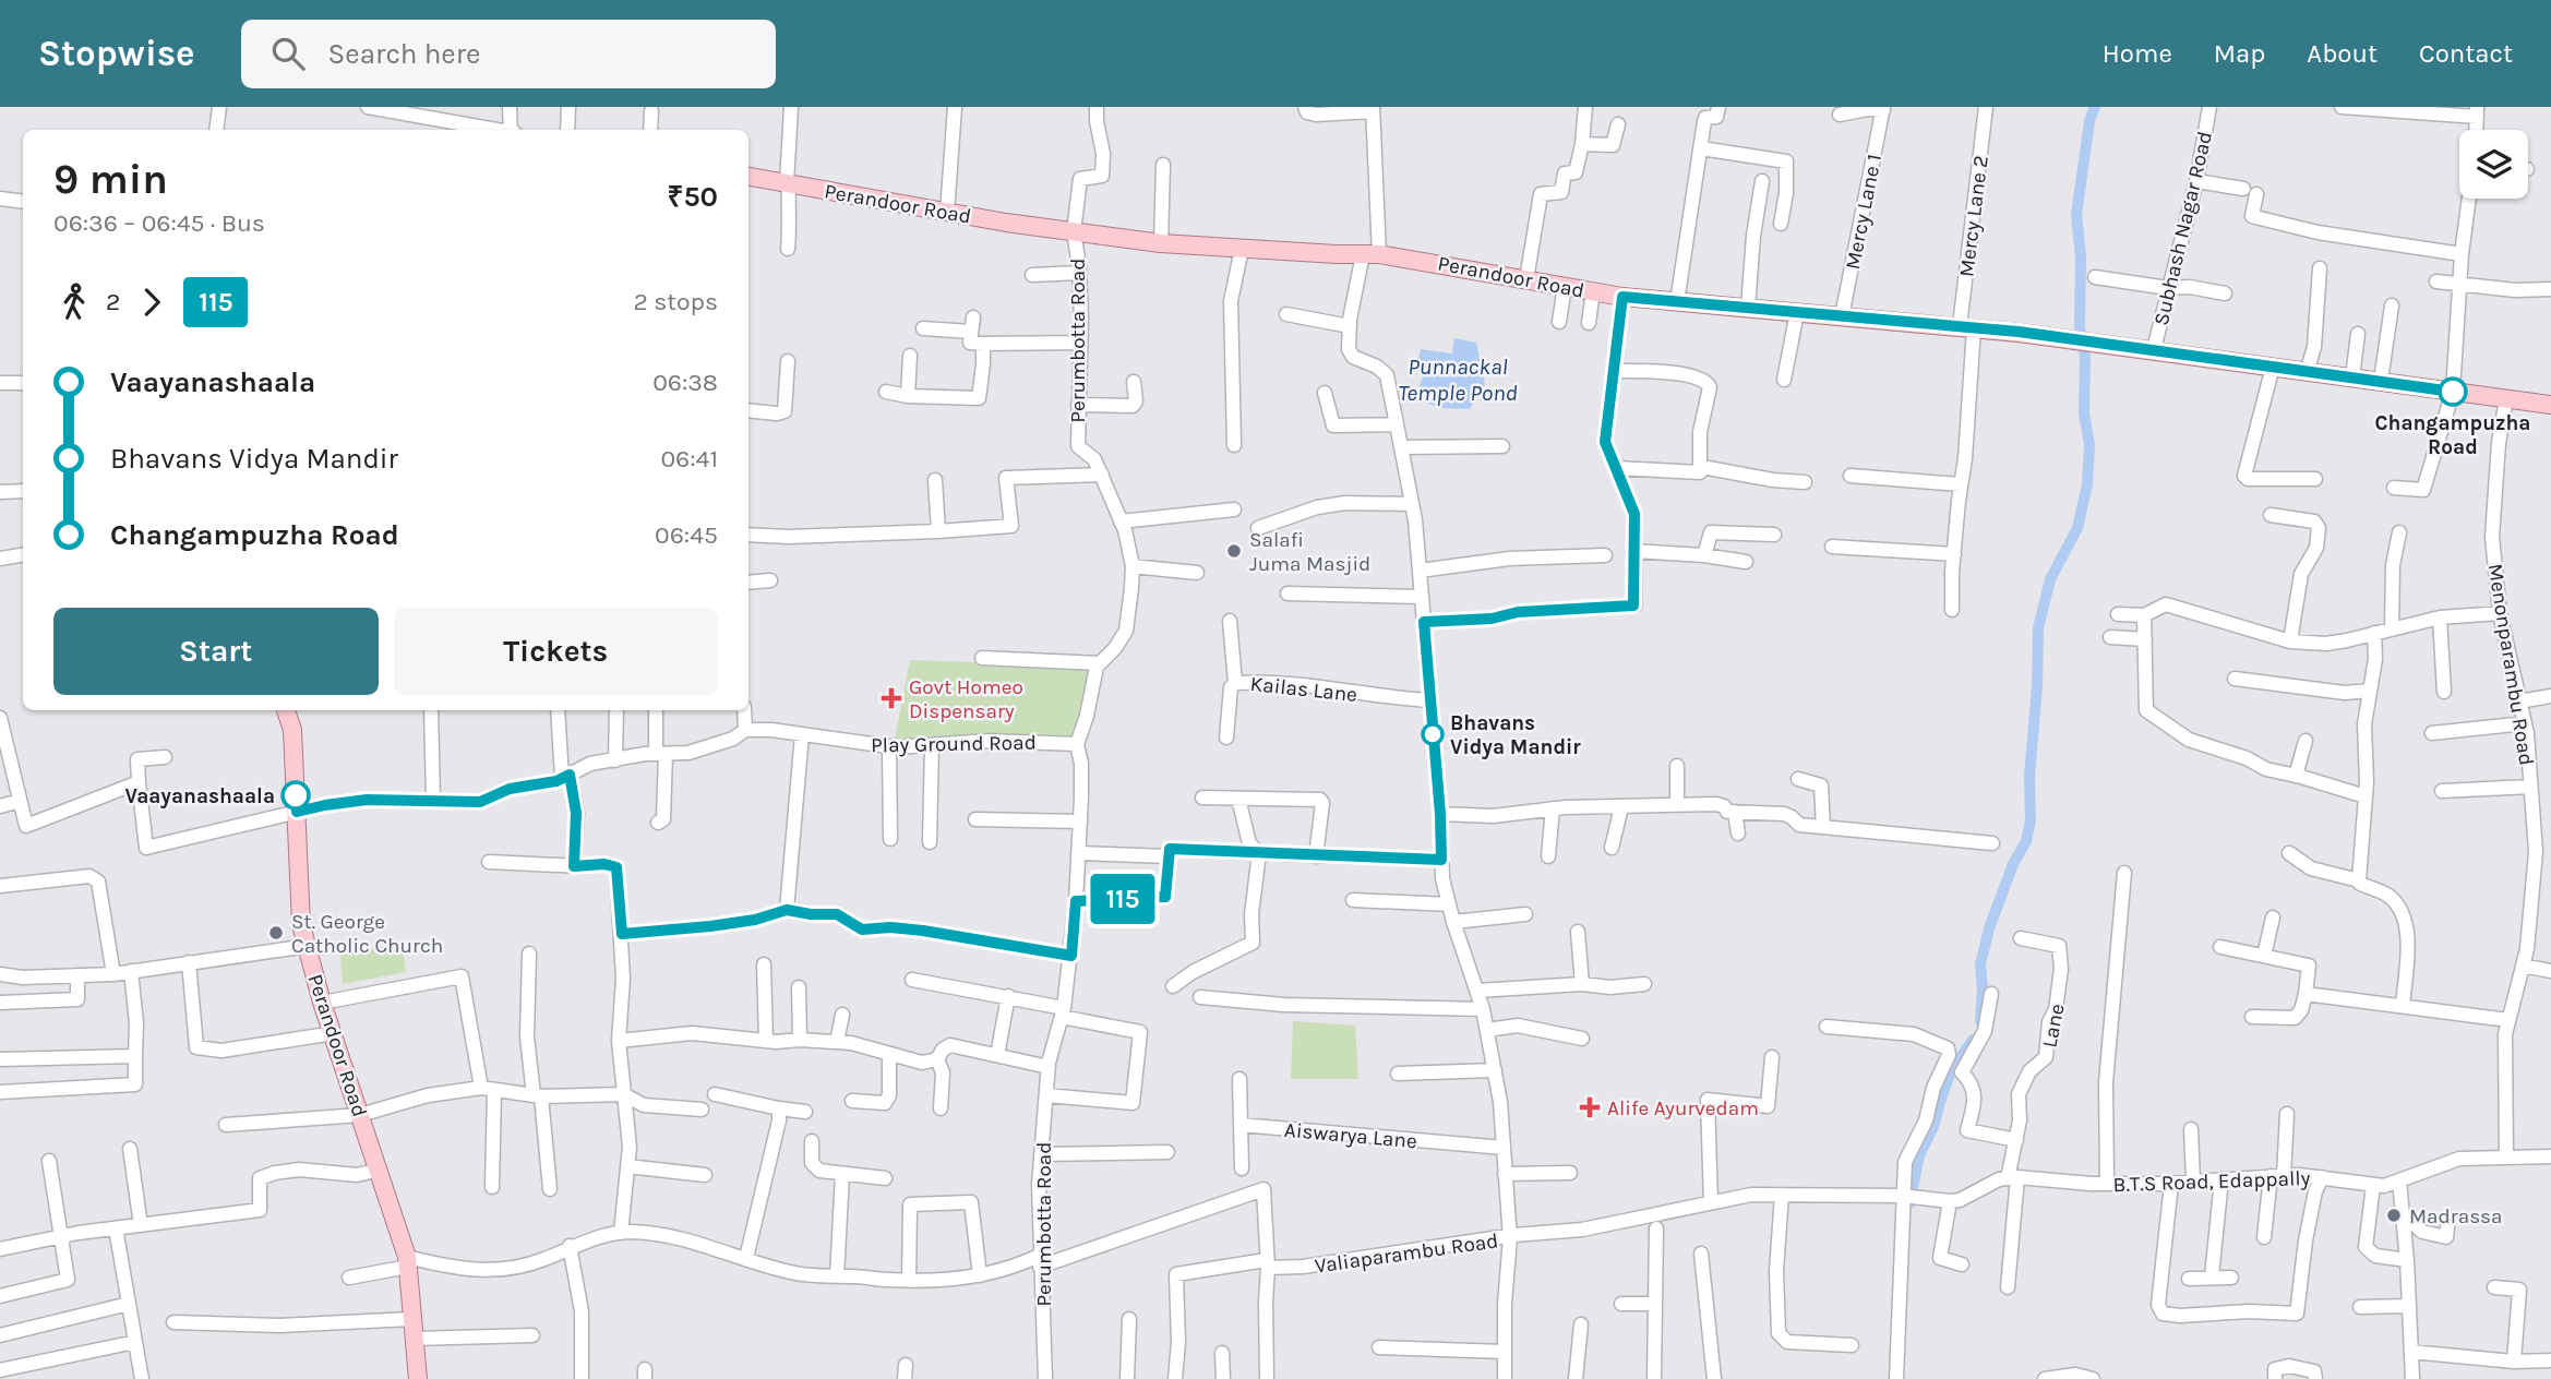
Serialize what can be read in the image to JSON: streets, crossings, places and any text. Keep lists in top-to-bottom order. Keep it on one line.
{"streets":{"main road":["Perandoor Road"],"street":["Mercy Lane 1","Mercy Lane 2","Subhash Nagar Road","Perumbotta Road","Menonparambu Road","Kailas Lane","Play Ground Road","Lane","Aiswarya Lane","B.T.S Road, Edappally","Valiaparambu Road"]},"crossings":[["Perandoor Road","Mercy Lane 1"],["Perandoor Road","Mercy Lane 2"],["Perandoor Road","Subhash Nagar Road"],["Perandoor Road","Perumbotta Road"],["Perandoor Road","Menonparambu Road"],["Perumbotta Road","Play Ground Road"],["Menonparambu Road","B.T.S Road, Edappally"],["Lane","B.T.S Road, Edappally"],["B.T.S Road, Edappally","Valiaparambu Road"]],"water":["Punnackal Temple Pond"],"places":{"other":["Changampuzha Road","Salafi Juma Masjid","Bhavans Vidya Mandir","Vaayanashaala","St. George Catholic Church","Madrassa"],"health":["Govt Homeo Dispensary","Alife Ayurvedam"]},"lines":["bus line 115"],"page":{"header":"Stopwise","search":"Search here","nav":["Home","Map","About","Contact"],"on_map":"115","heading":["9 min","06:36 – 06:45 · Bus","₹50"],"legs":["2","115","2 stops"],"list":[{"name":"Vaayanashaala","value":"06:38"},{"name":"Bhavans Vidya Mandir","value":"06:41"},{"name":"Changampuzha Road","value":"06:45"}],"buttons":["Start","Tickets"]}}
